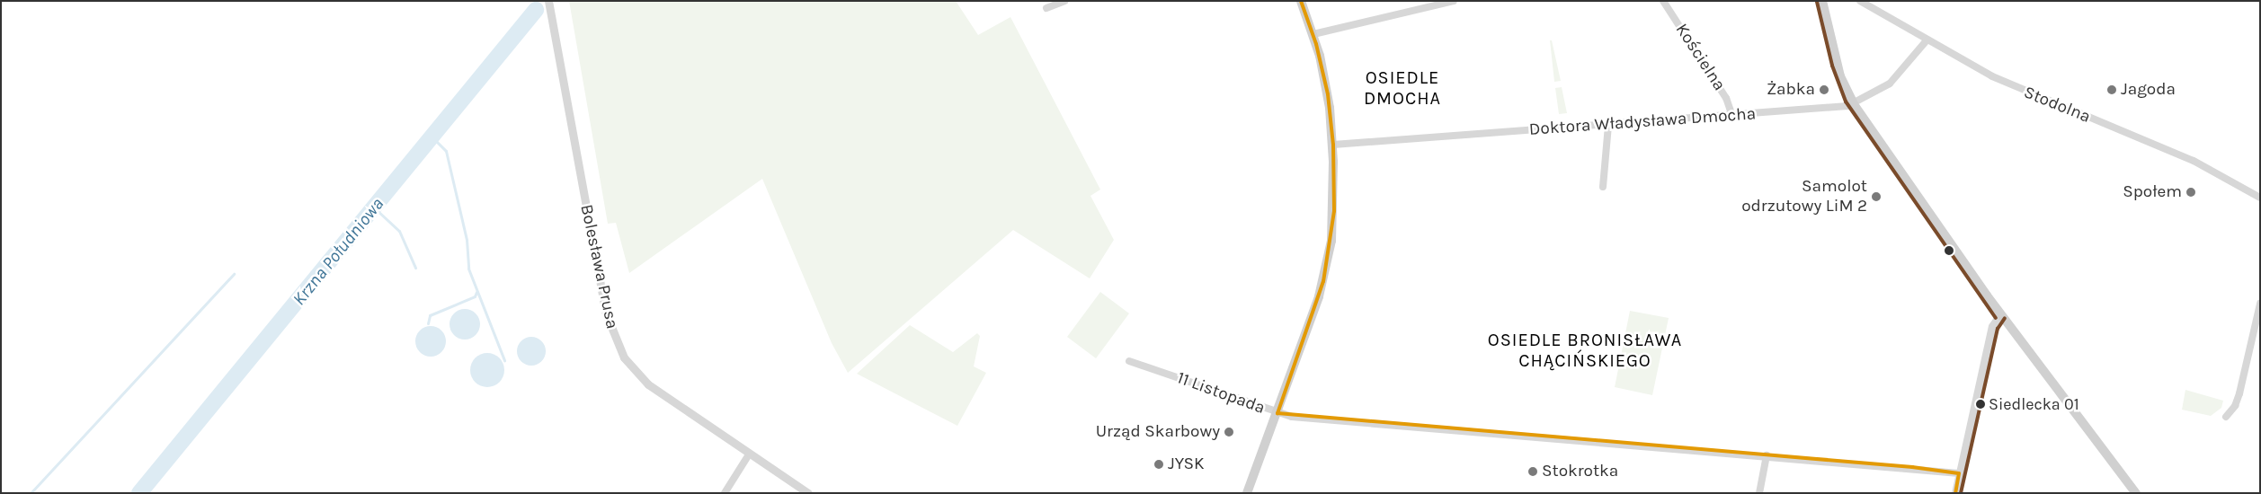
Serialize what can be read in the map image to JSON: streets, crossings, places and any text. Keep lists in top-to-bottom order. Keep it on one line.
{"streets":{"street":["Kościelna","Stodolna","Doktora Władysława Dmocha","Bolesława Prusa","11 Listopada"]},"crossings":[["Kościelna","Doktora Władysława Dmocha"],["Stodolna","Doktora Władysława Dmocha"]],"districts":["OSIEDLE DMOCHA","OSIEDLE BRONISŁAWA CHĄCIŃSKIEGO"],"water":["Krzna Południowa"],"places":["Żabka","Jagoda","Społem","Samolot odrzutowy LiM 2","Siedlecka 01","Urząd Skarbowy","JYSK","Stokrotka"],"lines":["transit line 2"]}
